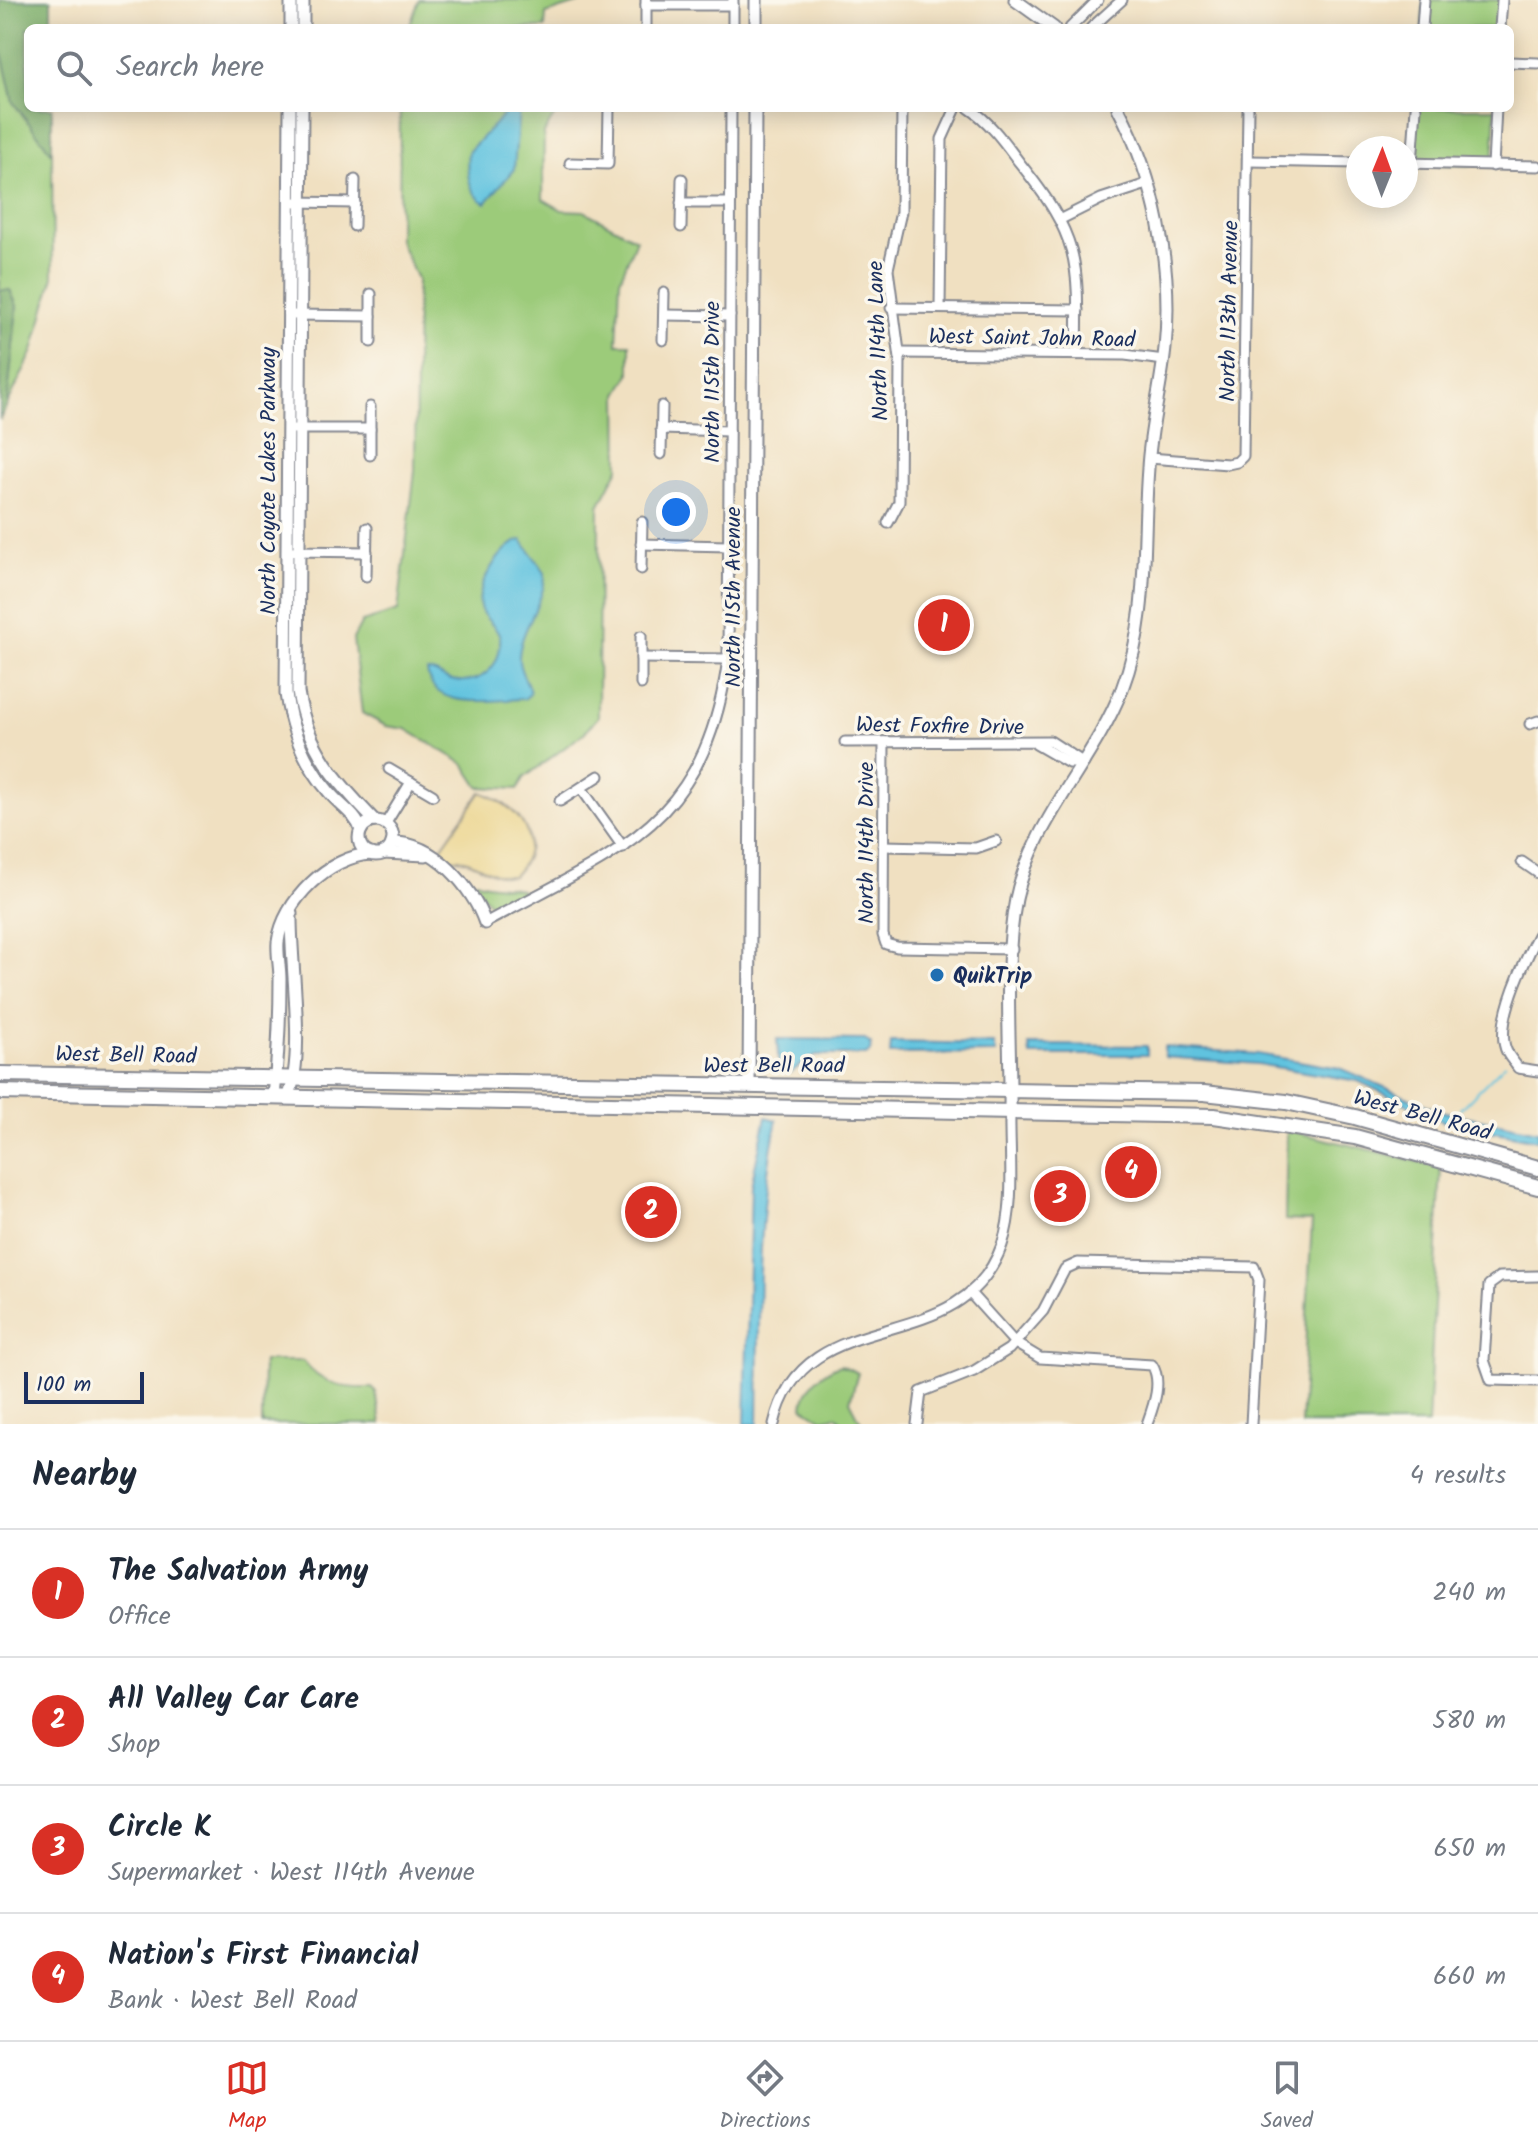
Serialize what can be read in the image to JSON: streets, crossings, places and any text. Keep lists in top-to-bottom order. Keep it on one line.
{"streets":{"main road":["West Bell Road"],"street":["North 113th Avenue","West Saint John Road","North 114th Lane","North 115th Drive","North Coyote Lakes Parkway","North 115th Avenue","West Foxfire Drive","North 114th Drive"]},"crossings":[["West Saint John Road","North 114th Lane"],["North 115th Avenue","West Bell Road"],["West Foxfire Drive","North 114th Drive"]],"places":["QuikTrip"],"scale_bar":"100 m","north":"top","page":{"search":"Search here","pins":["1","4","3","2"],"scale":"100 m","heading":["Nearby","4 results"],"list":[{"mark":"1","name":"The Salvation Army","note":"Office","value":"240 m"},{"mark":"2","name":"All Valley Car Care","note":"Shop","value":"580 m"},{"mark":"3","name":"Circle K","note":"Supermarket · West 114th Avenue","value":"650 m"},{"mark":"4","name":"Nation's First Financial","note":"Bank · West Bell Road","value":"660 m"}],"nav":["Map","Directions","Saved"]}}
